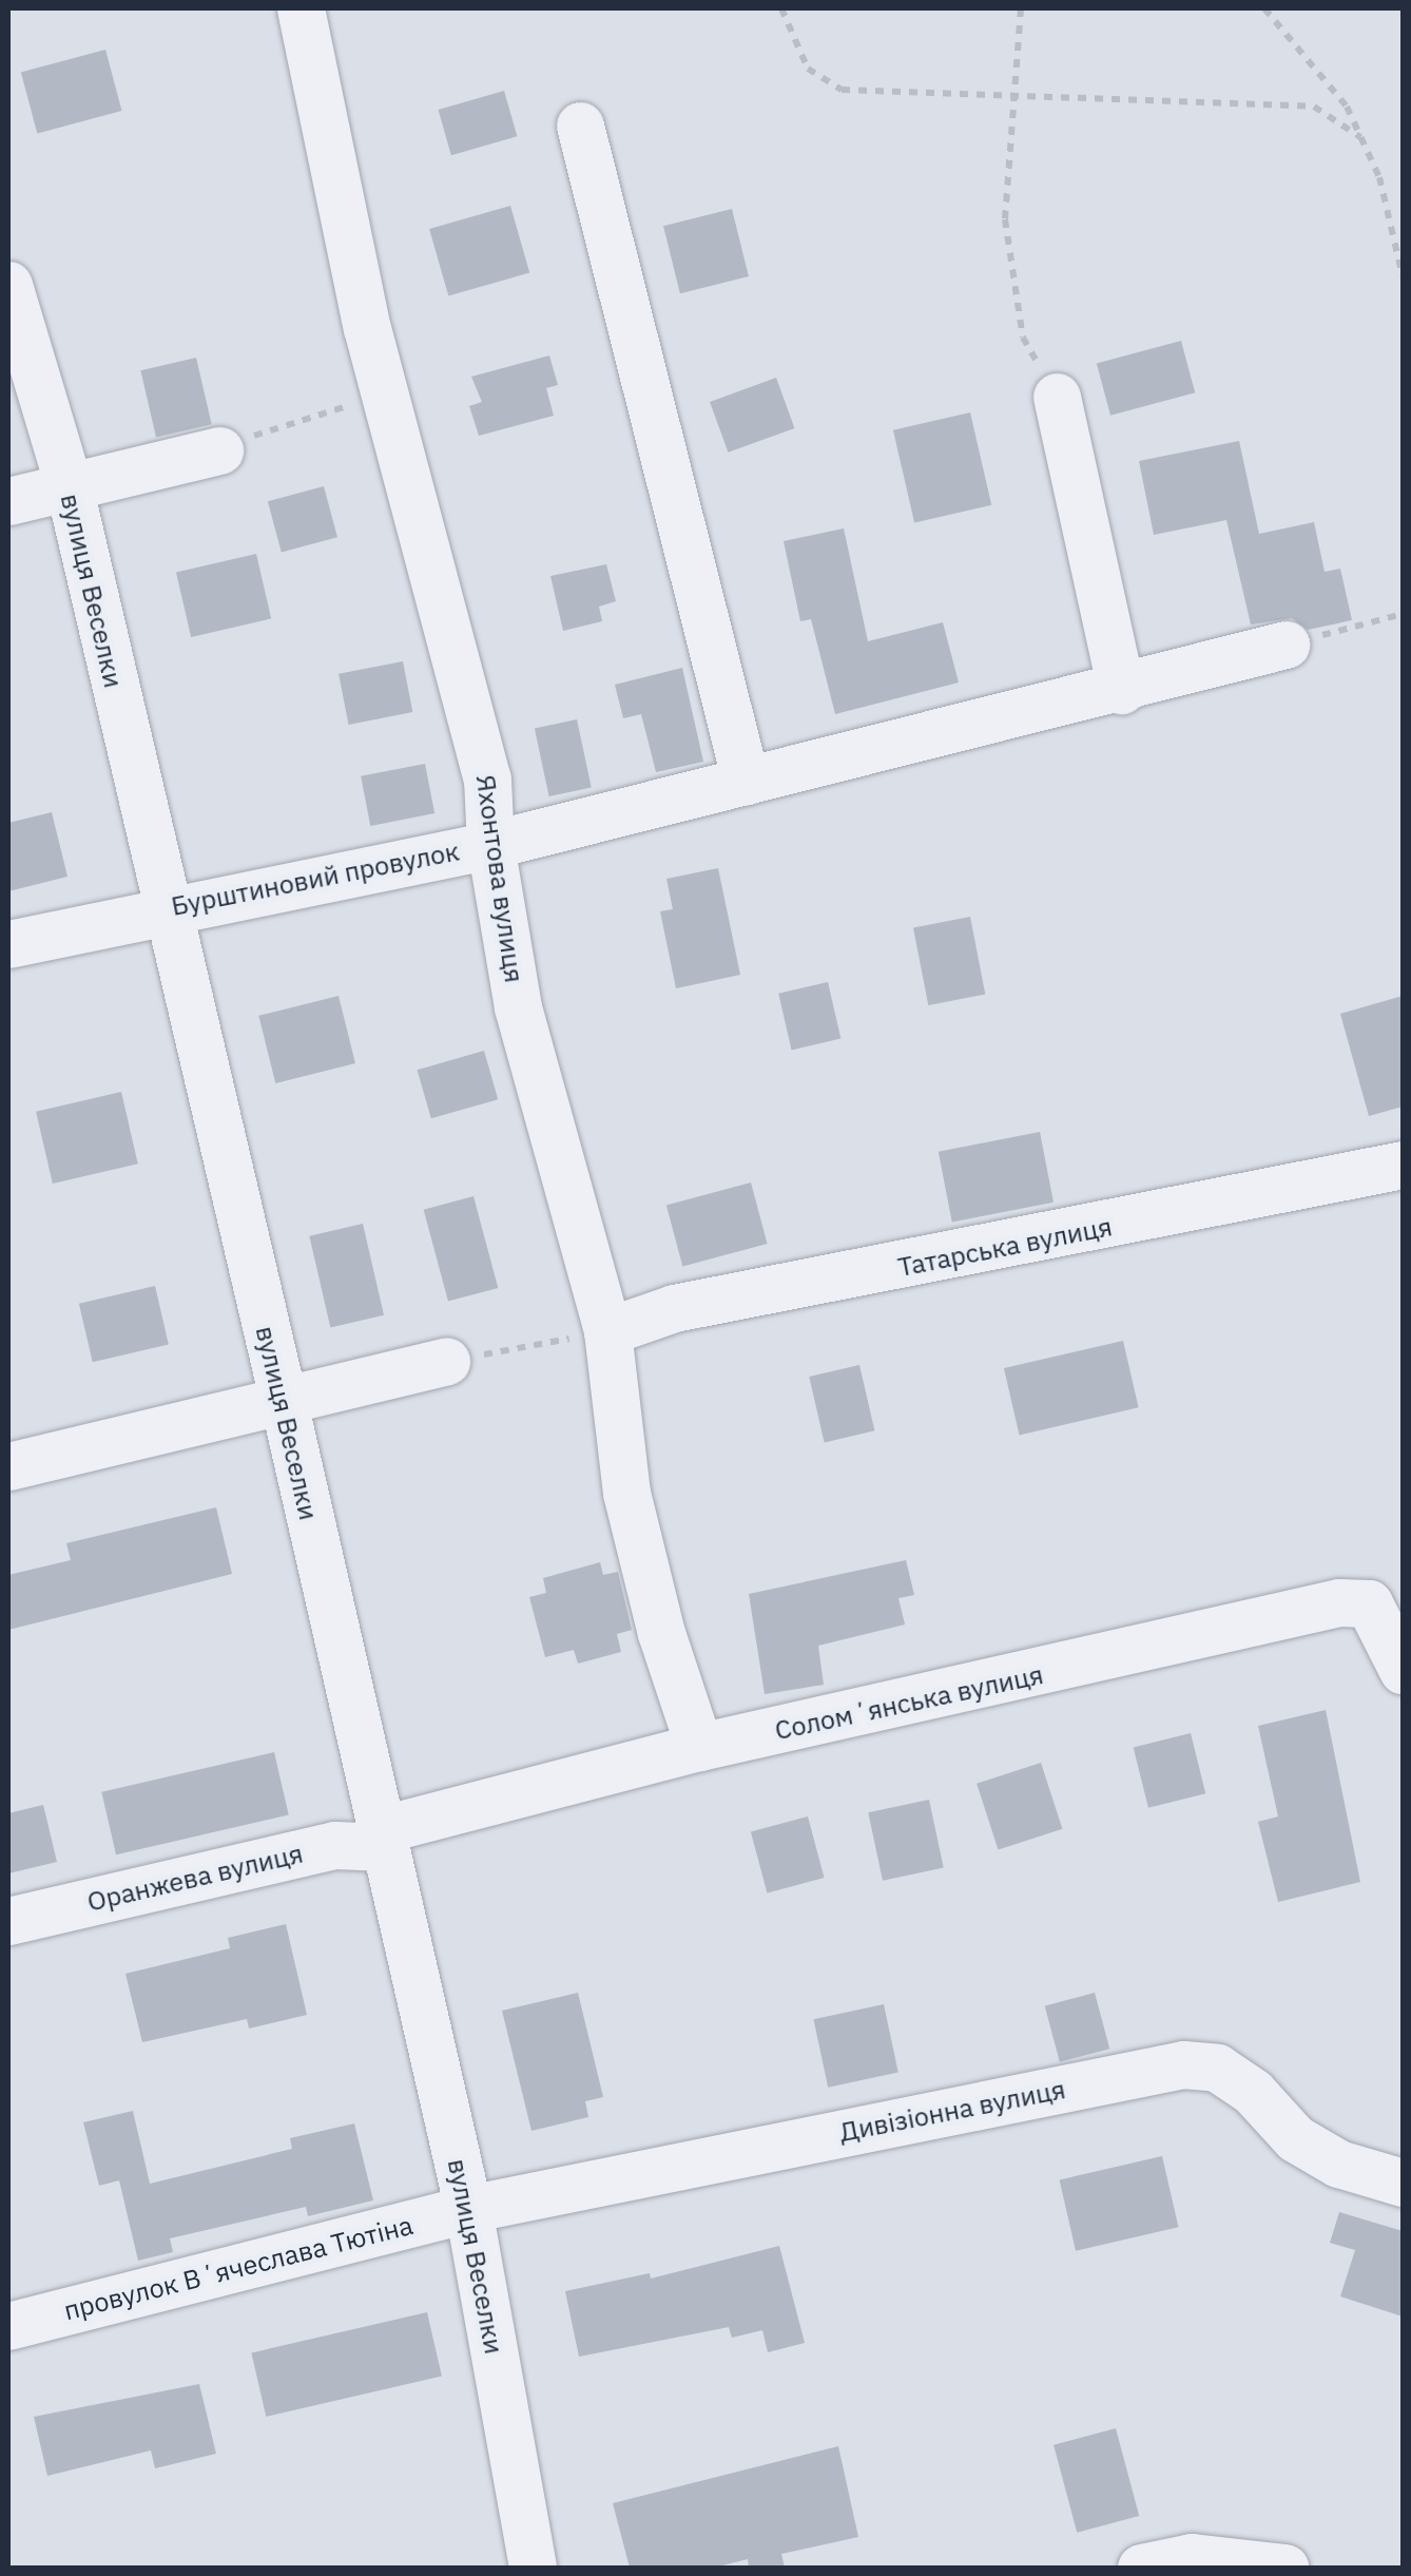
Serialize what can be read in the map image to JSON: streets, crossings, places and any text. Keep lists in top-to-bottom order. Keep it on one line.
{"streets":{"street":["вулиця Веселки","Бурштиновий провулок","Яхонтова вулиця","Татарська вулиця","Соломʼянська вулиця","Оранжева вулиця","Дивізіонна вулиця","провулок Вʼячеслава Тютіна"]},"crossings":[["вулиця Веселки","Бурштиновий провулок"],["вулиця Веселки","Соломʼянська вулиця"],["вулиця Веселки","Оранжева вулиця"],["вулиця Веселки","Дивізіонна вулиця"],["вулиця Веселки","провулок Вʼячеслава Тютіна"],["Бурштиновий провулок","Яхонтова вулиця"],["Яхонтова вулиця","Татарська вулиця"],["Яхонтова вулиця","Соломʼянська вулиця"],["Соломʼянська вулиця","Оранжева вулиця"],["Дивізіонна вулиця","провулок Вʼячеслава Тютіна"]]}
